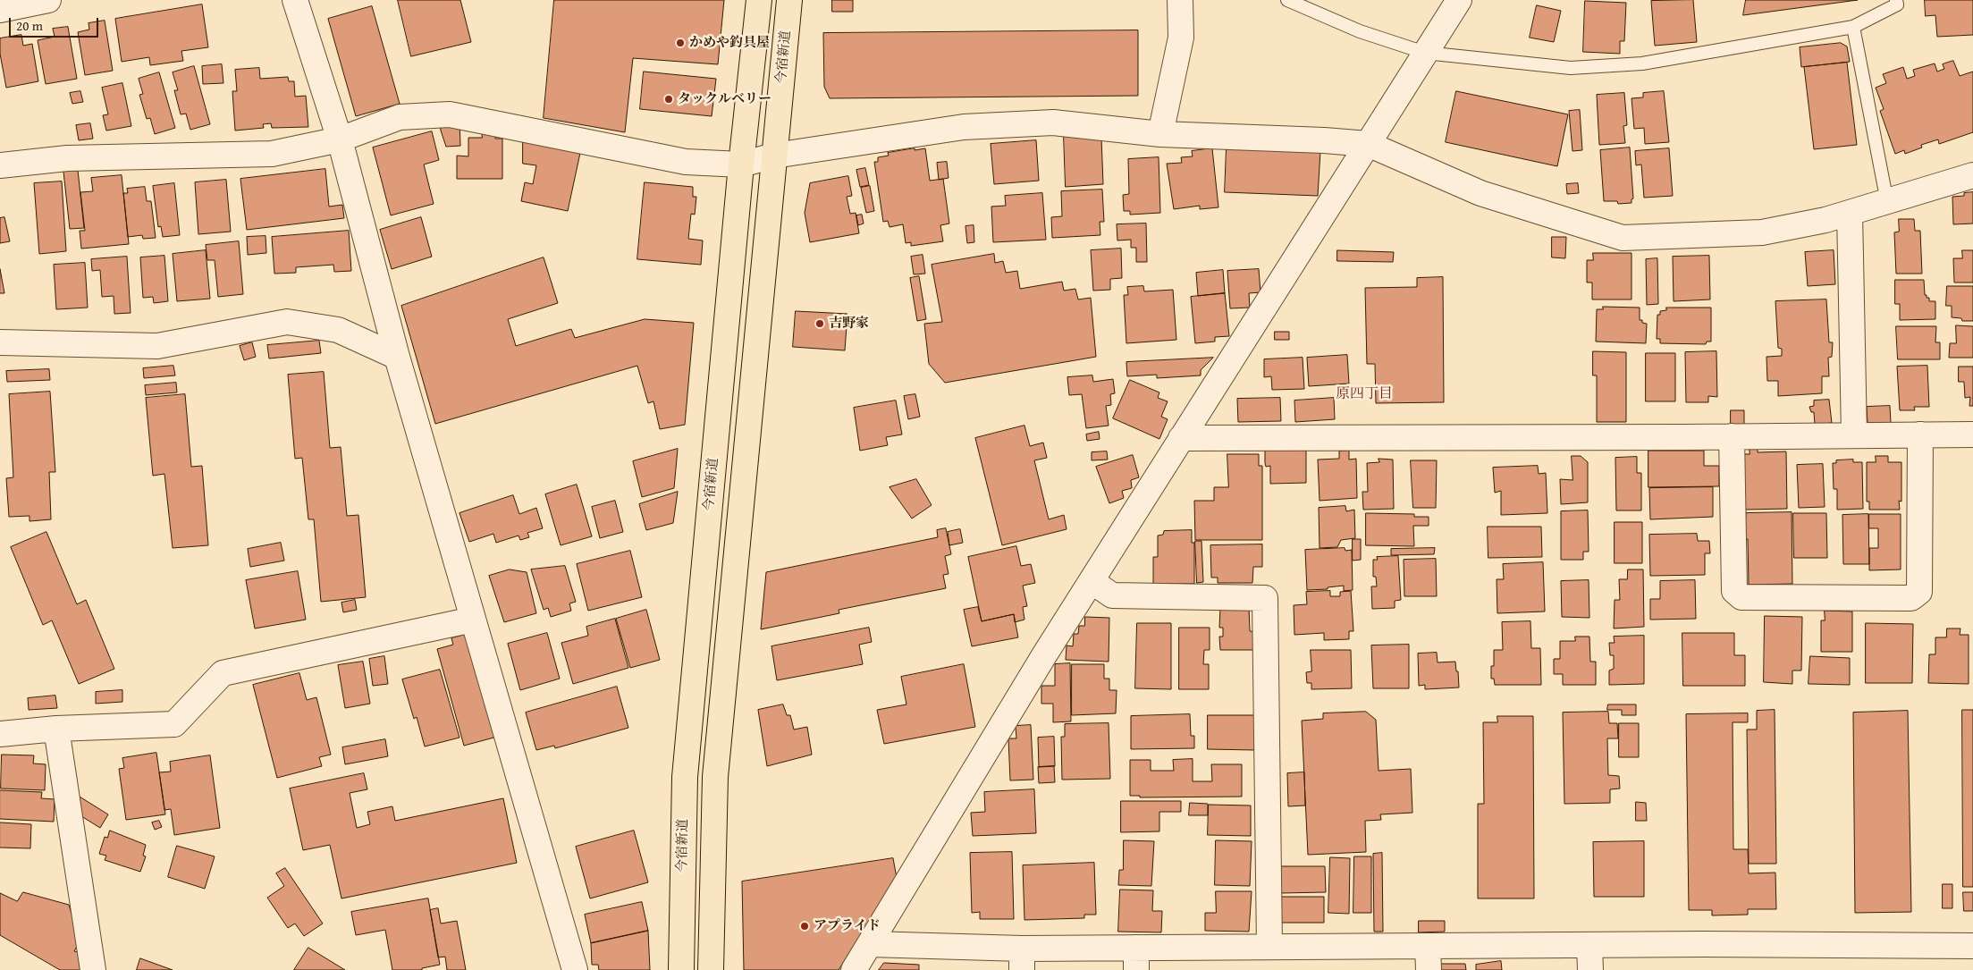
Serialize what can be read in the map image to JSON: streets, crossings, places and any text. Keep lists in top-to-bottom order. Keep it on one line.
{"streets":{"highway":["今宿新道"]},"districts":["原四丁目"],"places":["かめや釣具屋","タックルベリー","吉野家","アプライド"],"scale_bar":"20 m"}
